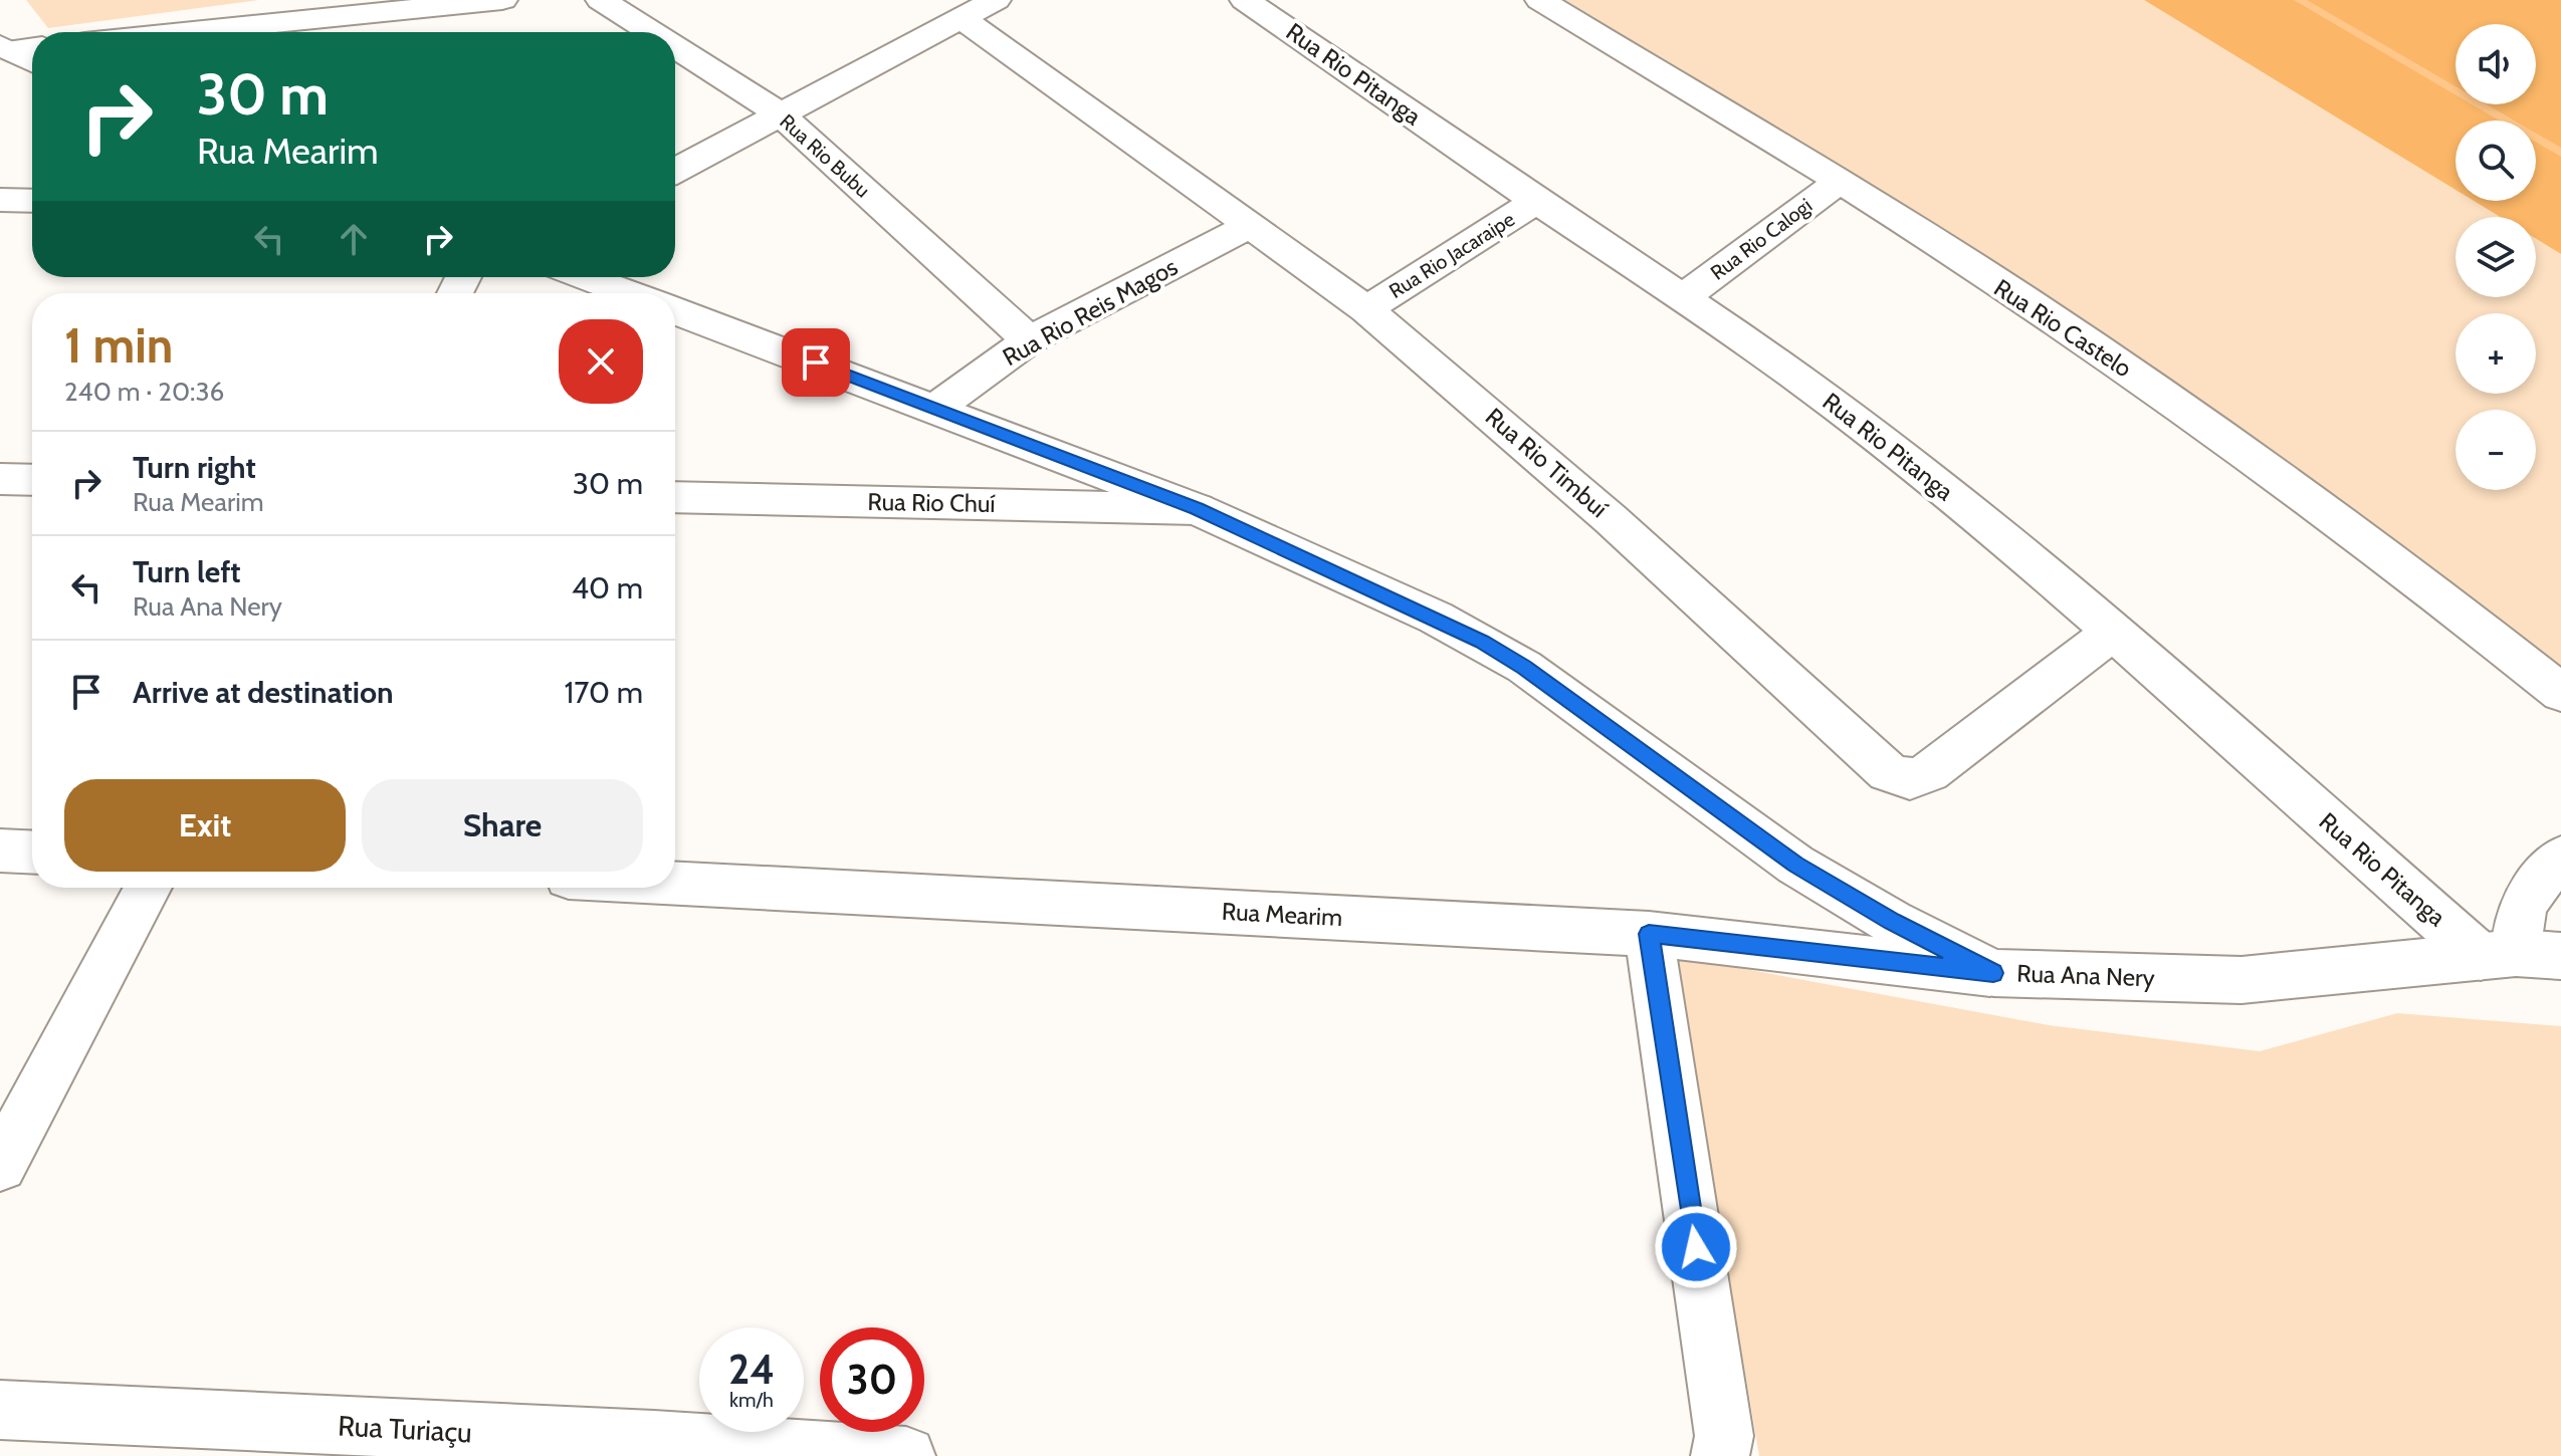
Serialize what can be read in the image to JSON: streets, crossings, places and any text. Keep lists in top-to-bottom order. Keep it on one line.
{"streets":{"street":["Rua Rio Pitanga","Rua Rio Bubu","Rua Rio Calogi","Rua Rio Jacaraipe","Rua Rio Reis Magos","Rua Rio Castelo","Rua Rio Timbuí","Rua Rio Chuí","Rua Mearim","Rua Ana Nery","Rua Turiaçu"]},"crossings":[["Rua Rio Pitanga","Rua Rio Calogi"],["Rua Rio Pitanga","Rua Rio Jacaraipe"],["Rua Rio Pitanga","Rua Rio Timbuí"],["Rua Rio Pitanga","Rua Ana Nery"],["Rua Rio Bubu","Rua Rio Reis Magos"],["Rua Rio Calogi","Rua Rio Castelo"],["Rua Rio Jacaraipe","Rua Rio Timbuí"],["Rua Rio Reis Magos","Rua Rio Timbuí"],["Rua Rio Reis Magos","Rua Ana Nery"],["Rua Rio Chuí","Rua Ana Nery"],["Rua Mearim","Rua Ana Nery"]],"page":{"map_buttons":["+","−"],"turn":["30 m","Rua Mearim"],"heading":["1 min","240 m · 20:36"],"list":[{"name":"Turn right","note":"Rua Mearim","value":"30 m"},{"name":"Turn left","note":"Rua Ana Nery","value":"40 m"},{"name":"Arrive at destination","value":"170 m"}],"buttons":["Exit","Share"],"speed":"24 km/h","limit":"30"}}
